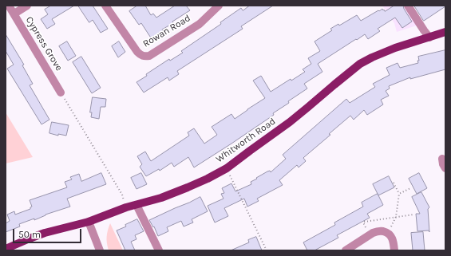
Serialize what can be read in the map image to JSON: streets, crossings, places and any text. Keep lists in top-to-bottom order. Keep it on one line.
{"streets":{"main road":["Whitworth Road"],"street":["Rowan Road","Cypress Grove"]},"scale_bar":"50 m"}
